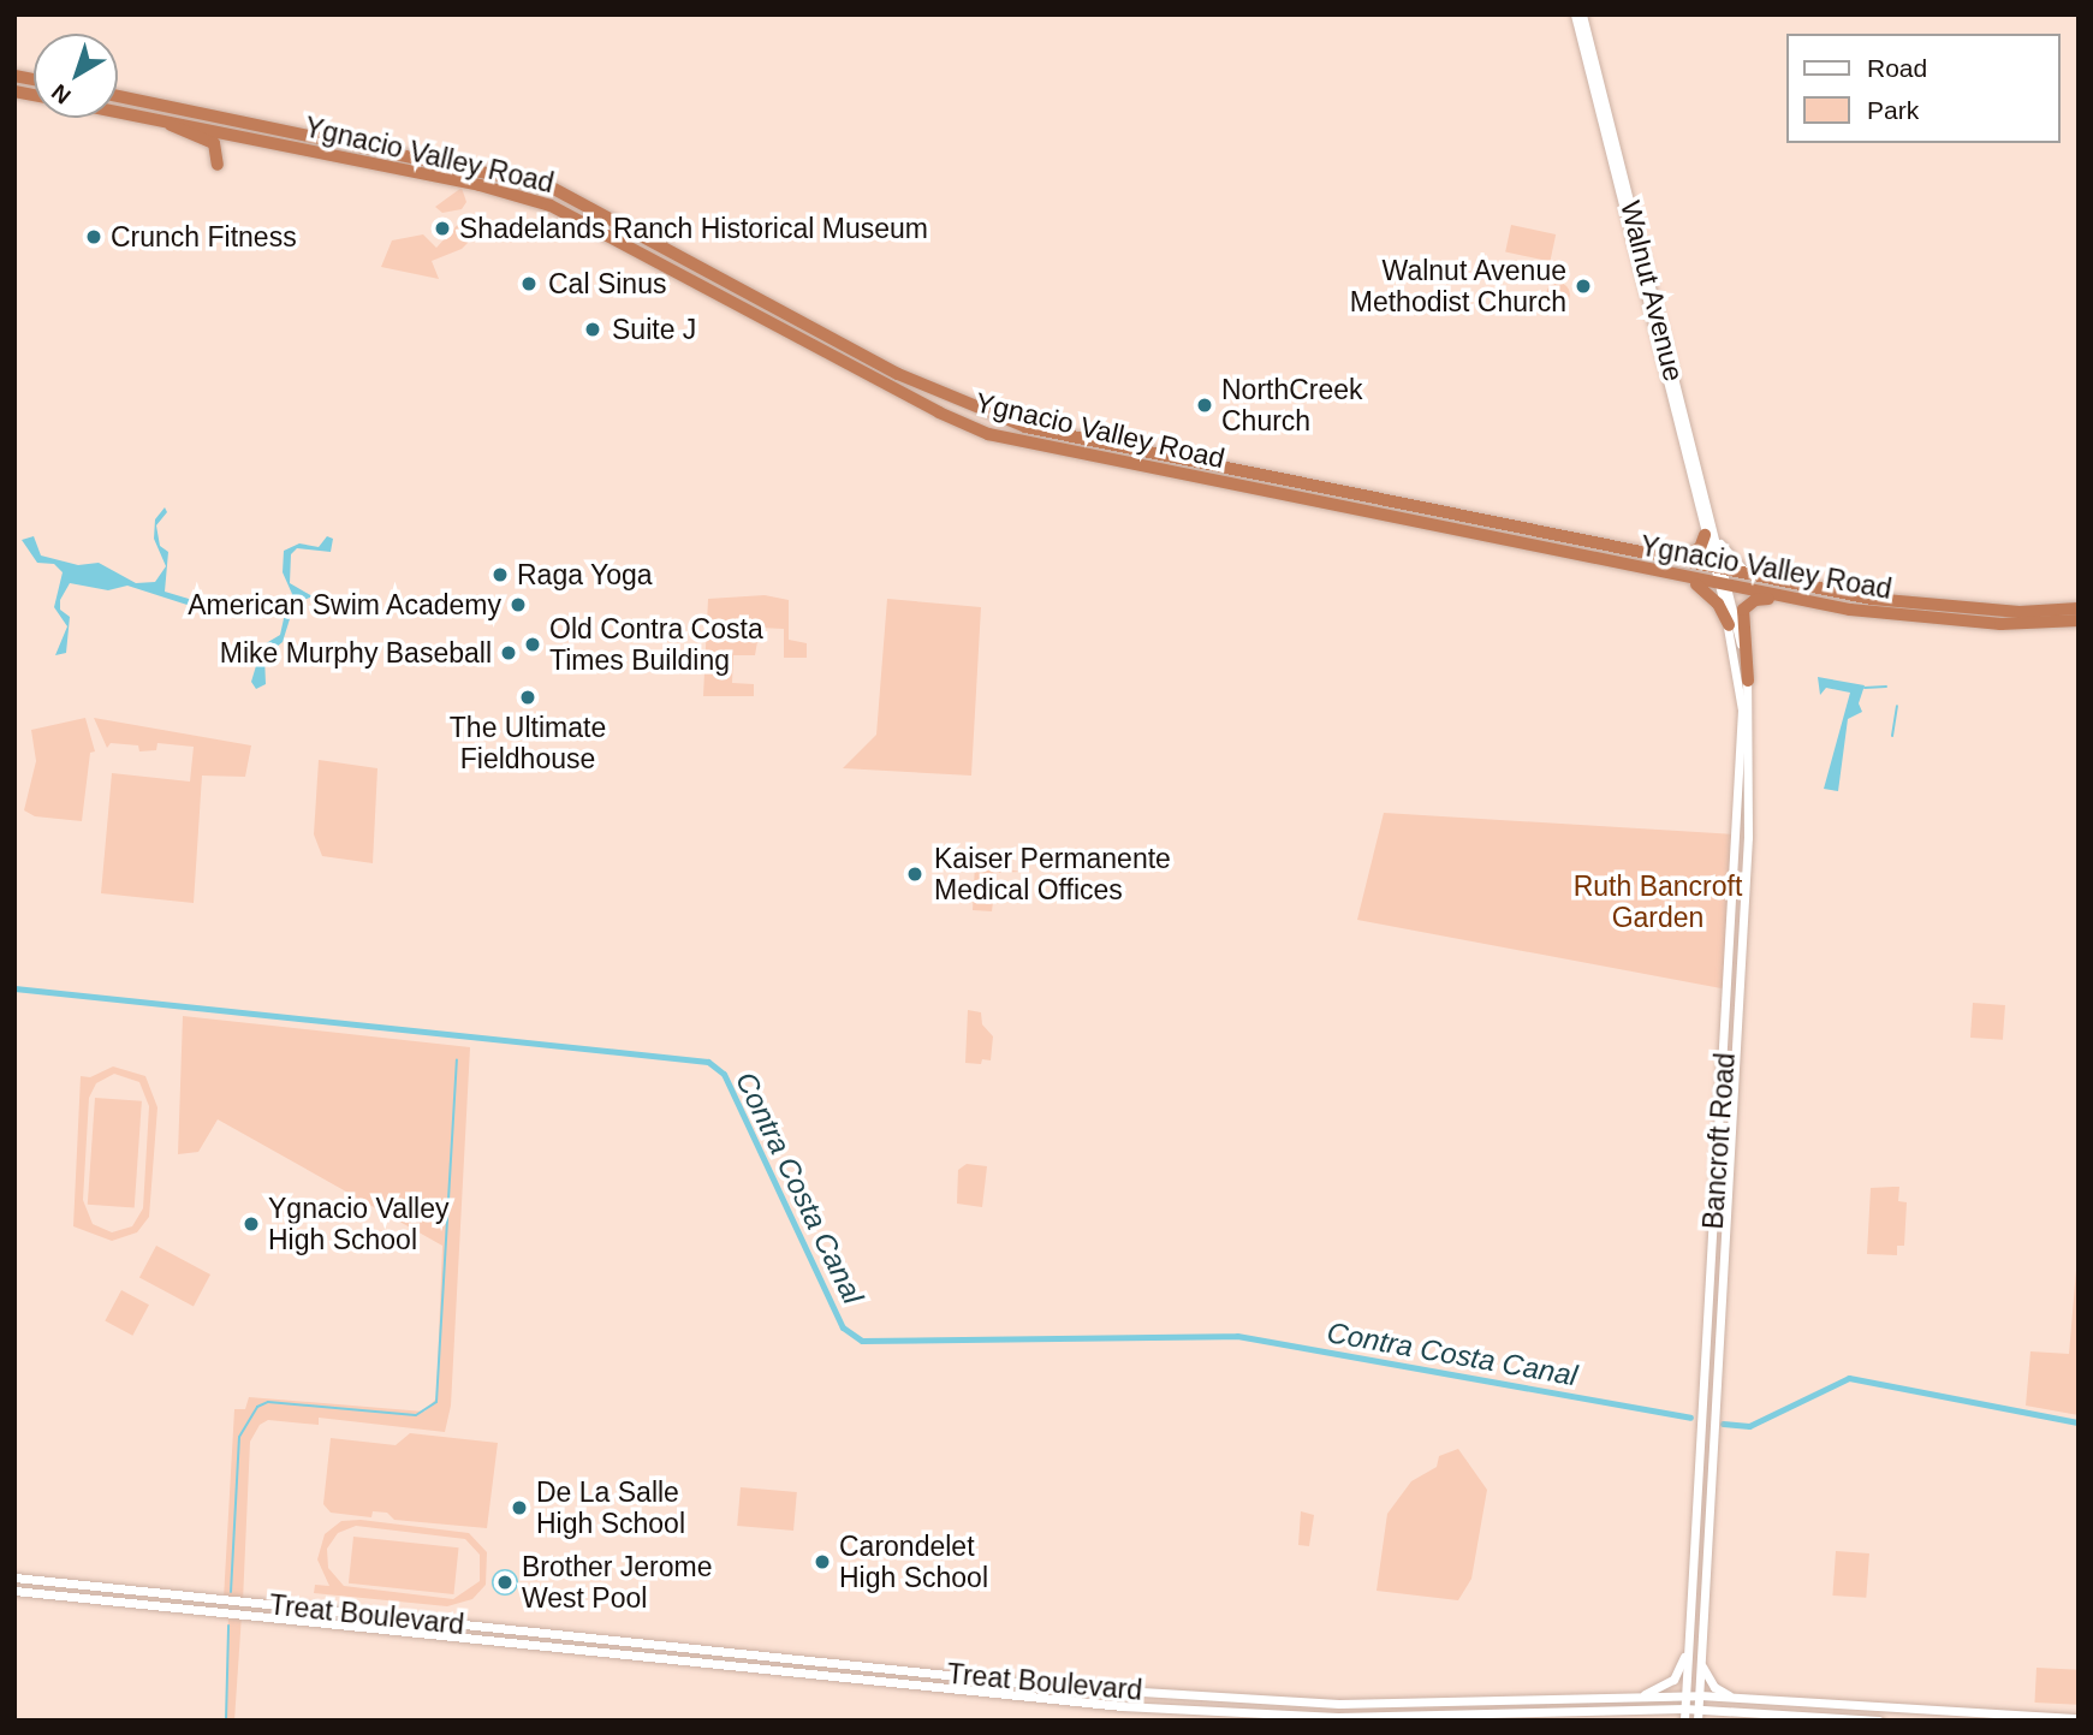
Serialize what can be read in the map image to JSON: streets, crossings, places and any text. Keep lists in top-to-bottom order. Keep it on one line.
{"streets":{"highway":["Ygnacio Valley Road"],"main road":["Walnut Avenue","Bancroft Road","Treat Boulevard"]},"crossings":[["Ygnacio Valley Road","Walnut Avenue"],["Ygnacio Valley Road","Bancroft Road"],["Walnut Avenue","Bancroft Road"],["Bancroft Road","Treat Boulevard"]],"water":["Contra Costa Canal"],"parks":["Ruth Bancroft Garden"],"places":["Shadelands Ranch Historical Museum","Crunch Fitness","Cal Sinus","Walnut Avenue Methodist Church","Suite J","NorthCreek Church","Raga Yoga","American Swim Academy","Old Contra Costa Times Building","Mike Murphy Baseball","The Ultimate Fieldhouse","Kaiser Permanente Medical Offices","Ygnacio Valley High School","De La Salle High School","Carondelet High School","Brother Jerome West Pool"],"legend":["Road","Park"],"north":"bottom left"}
